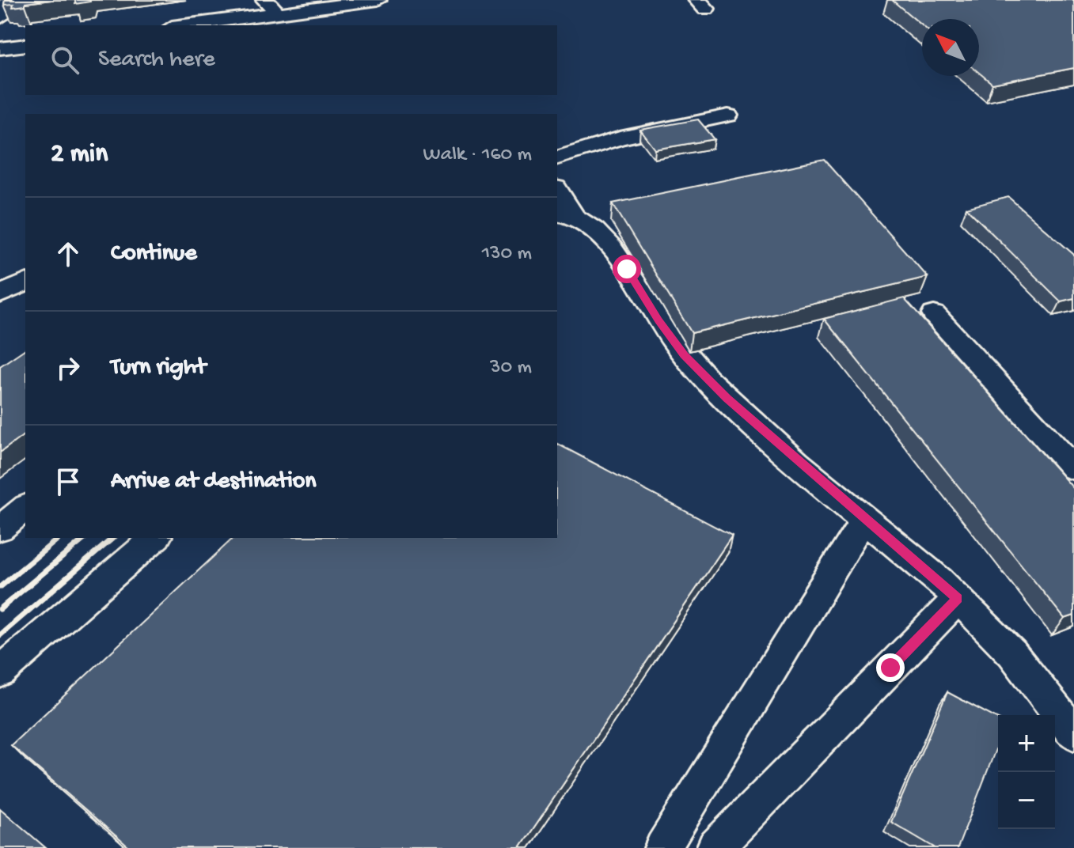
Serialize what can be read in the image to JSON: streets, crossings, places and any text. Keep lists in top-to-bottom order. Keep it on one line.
{"north":"top left","page":{"search":"Search here","heading":["2 min","Walk · 160 m"],"list":[["Continue","130 m"],["Turn right","30 m"],"Arrive at destination"],"map_buttons":["+","−"]}}
